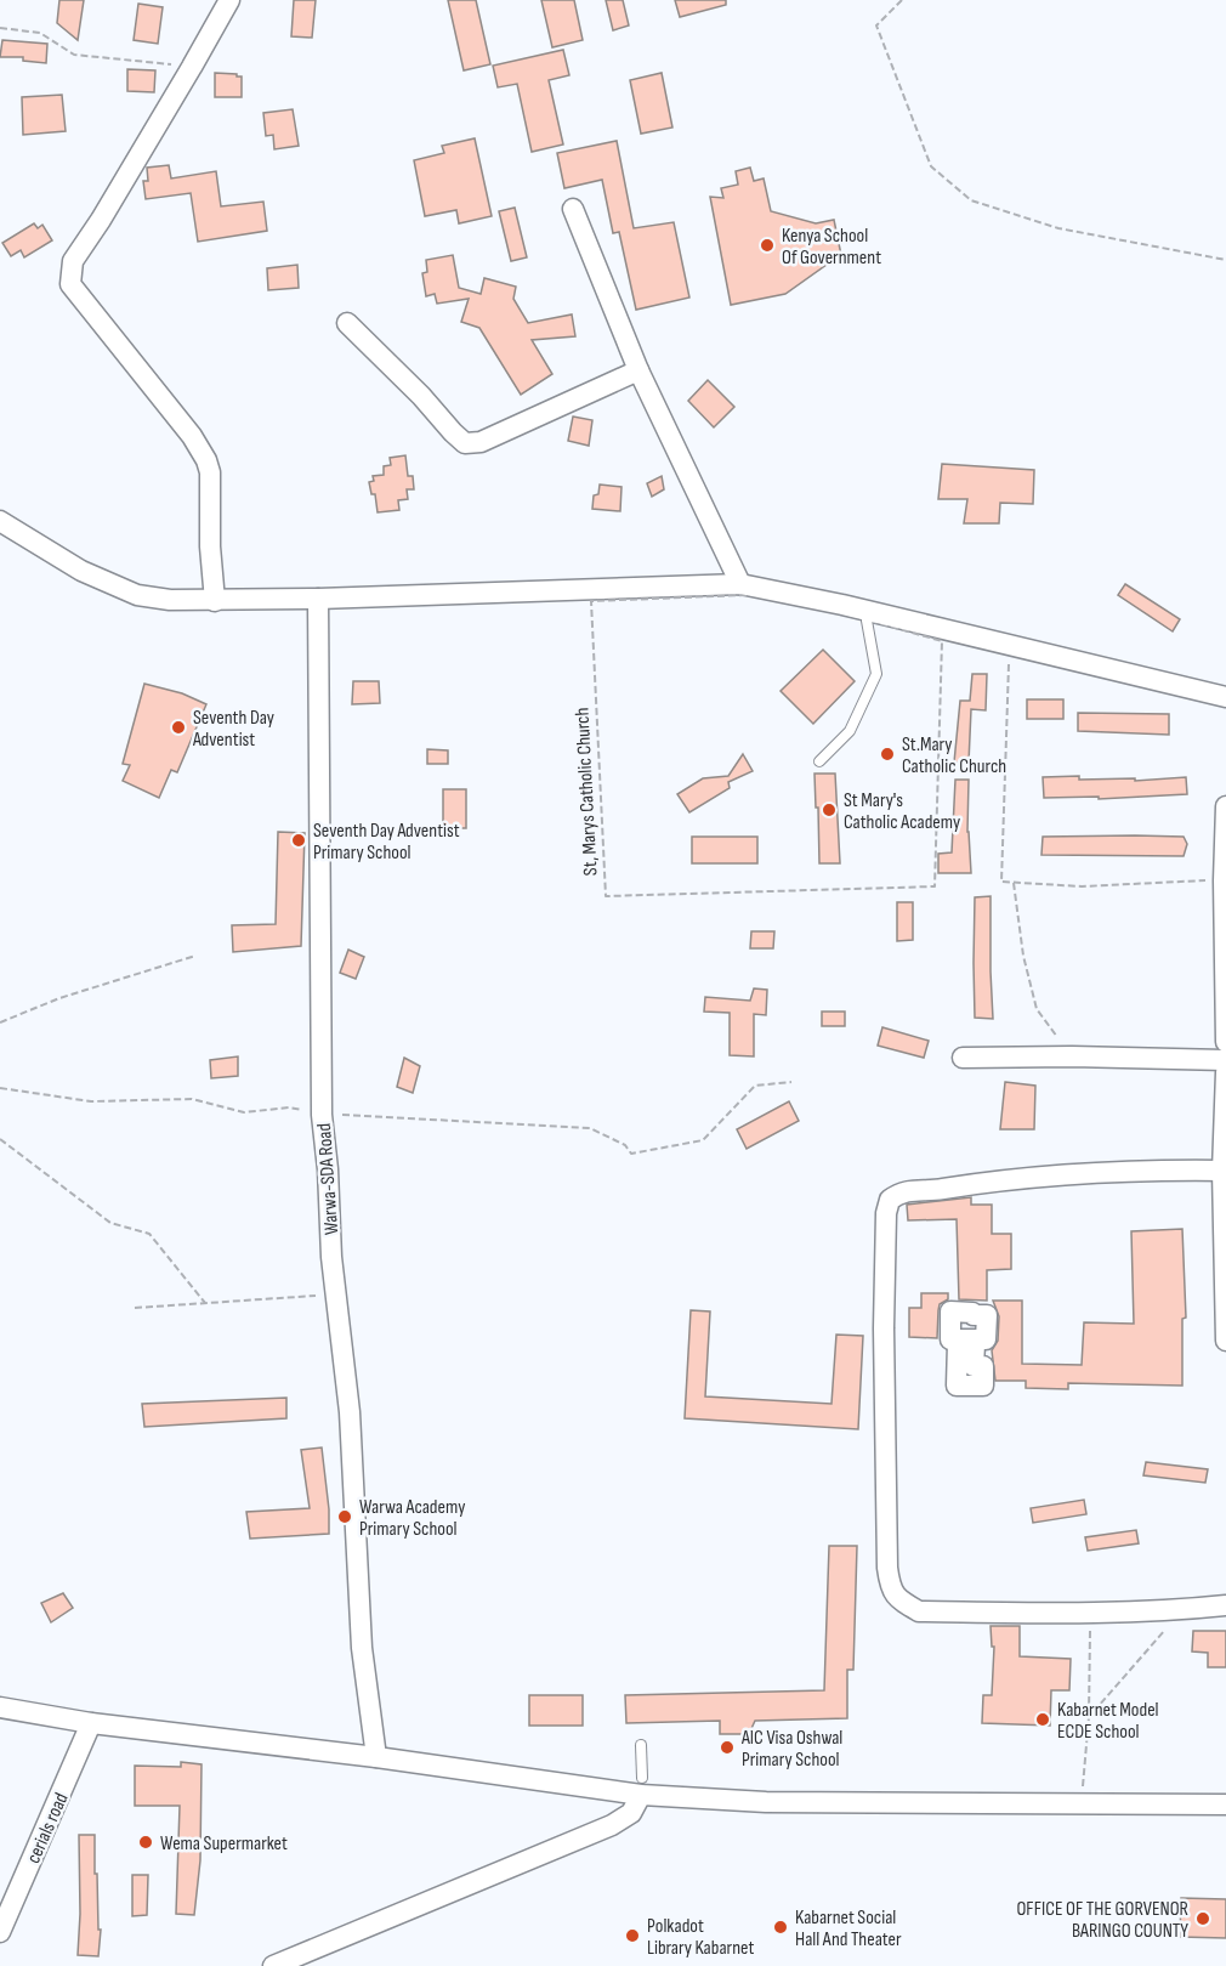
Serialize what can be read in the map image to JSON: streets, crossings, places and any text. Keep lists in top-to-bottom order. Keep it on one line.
{"streets":{"street":["Warwa-SDA Road","cerials road"],"path":["St, Marys Catholic Church"]},"places":["Kenya School Of Government","Seventh Day Adventist","St.Mary Catholic Church","St Mary's Catholic Academy","Seventh Day Adventist Primary School","Warwa Academy Primary School","Kabarnet Model ECDE School","AIC Visa Oshwal Primary School","Wema Supermarket","OFFICE OF THE GORVENOR BARINGO COUNTY","Kabarnet Social Hall And Theater","Polkadot Library Kabarnet"]}
